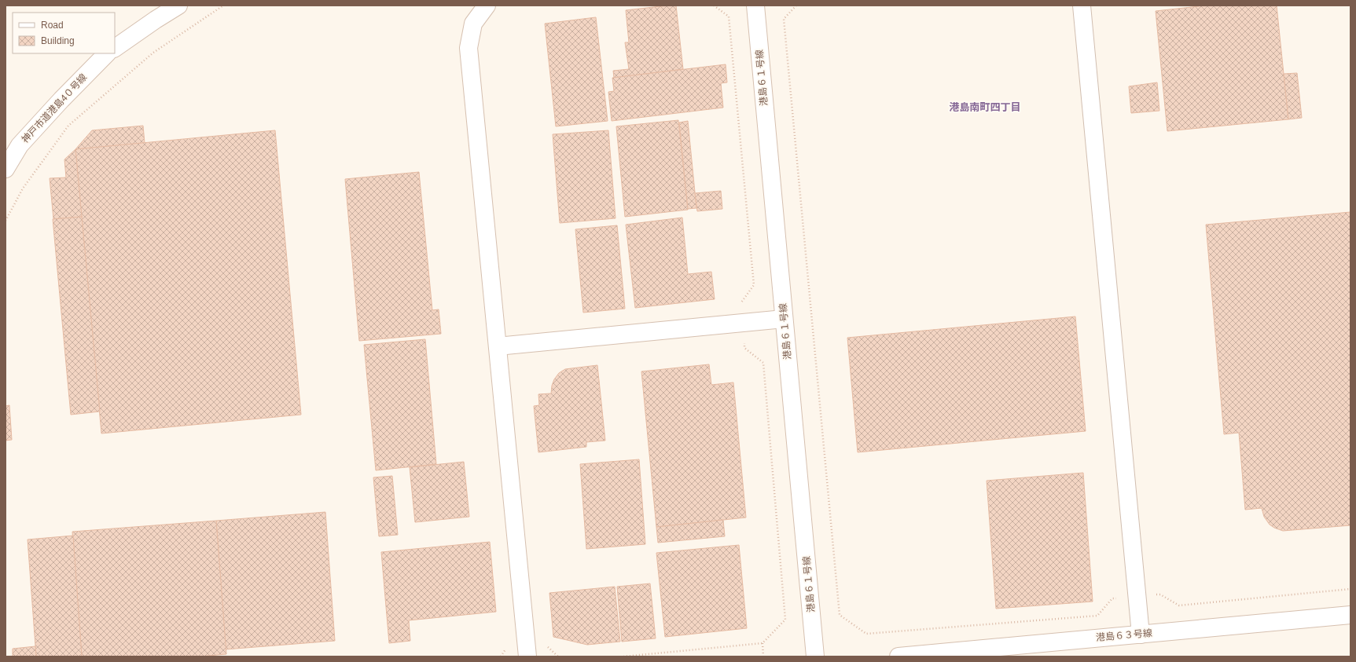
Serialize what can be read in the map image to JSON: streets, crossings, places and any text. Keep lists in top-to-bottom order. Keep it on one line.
{"streets":{"street":["港島６１号線","神戸市道港島4０号線","港島６３号線"]},"districts":["港島南町四丁目"],"legend":["Road","Building"]}
